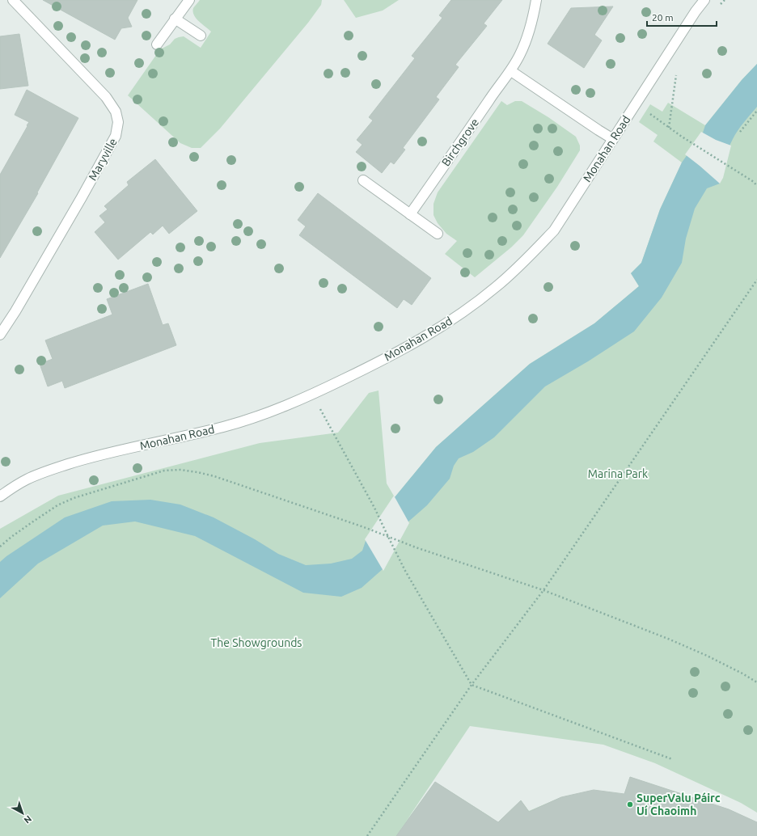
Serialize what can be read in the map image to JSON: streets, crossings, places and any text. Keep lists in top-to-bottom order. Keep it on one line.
{"streets":{"street":["Birchgrove","Monahan Road","Maryville"]},"parks":["Marina Park","The Showgrounds"],"places":["SuperValu Páirc Uí Chaoimh"],"scale_bar":"20 m","north":"bottom right"}
